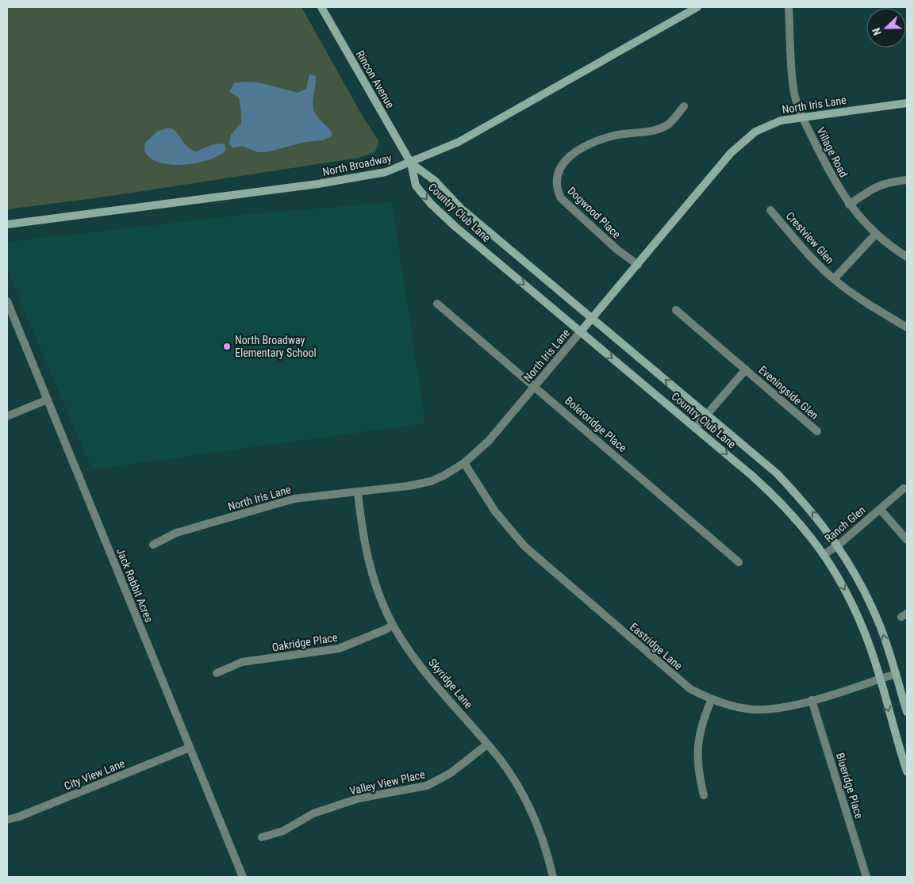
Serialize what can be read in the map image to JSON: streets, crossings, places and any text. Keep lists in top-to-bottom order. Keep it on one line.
{"streets":{"main road":["Rincon Avenue","North Iris Lane","North Broadway","Country Club Lane"],"street":["Village Road","Dogwood Place","Crestview Glen","Eveningside Glen","Boleroridge Place","Ranch Glen","Jack Rabbit Acres","Oakridge Place","Eastridge Lane","Skyridge Lane","City View Lane","Valley View Place","Blueridge Place"]},"crossings":[["Rincon Avenue","North Broadway"],["Rincon Avenue","Country Club Lane"],["North Iris Lane","Village Road"],["North Iris Lane","Country Club Lane"],["North Iris Lane","Dogwood Place"],["North Iris Lane","Boleroridge Place"],["North Iris Lane","Eastridge Lane"],["North Iris Lane","Skyridge Lane"],["Village Road","Crestview Glen"],["North Broadway","Country Club Lane"],["Country Club Lane","Eveningside Glen"],["Country Club Lane","Ranch Glen"],["Country Club Lane","Eastridge Lane"],["Jack Rabbit Acres","City View Lane"],["Oakridge Place","Skyridge Lane"],["Eastridge Lane","Blueridge Place"],["Skyridge Lane","Valley View Place"]],"places":["North Broadway Elementary School"],"north":"left"}
